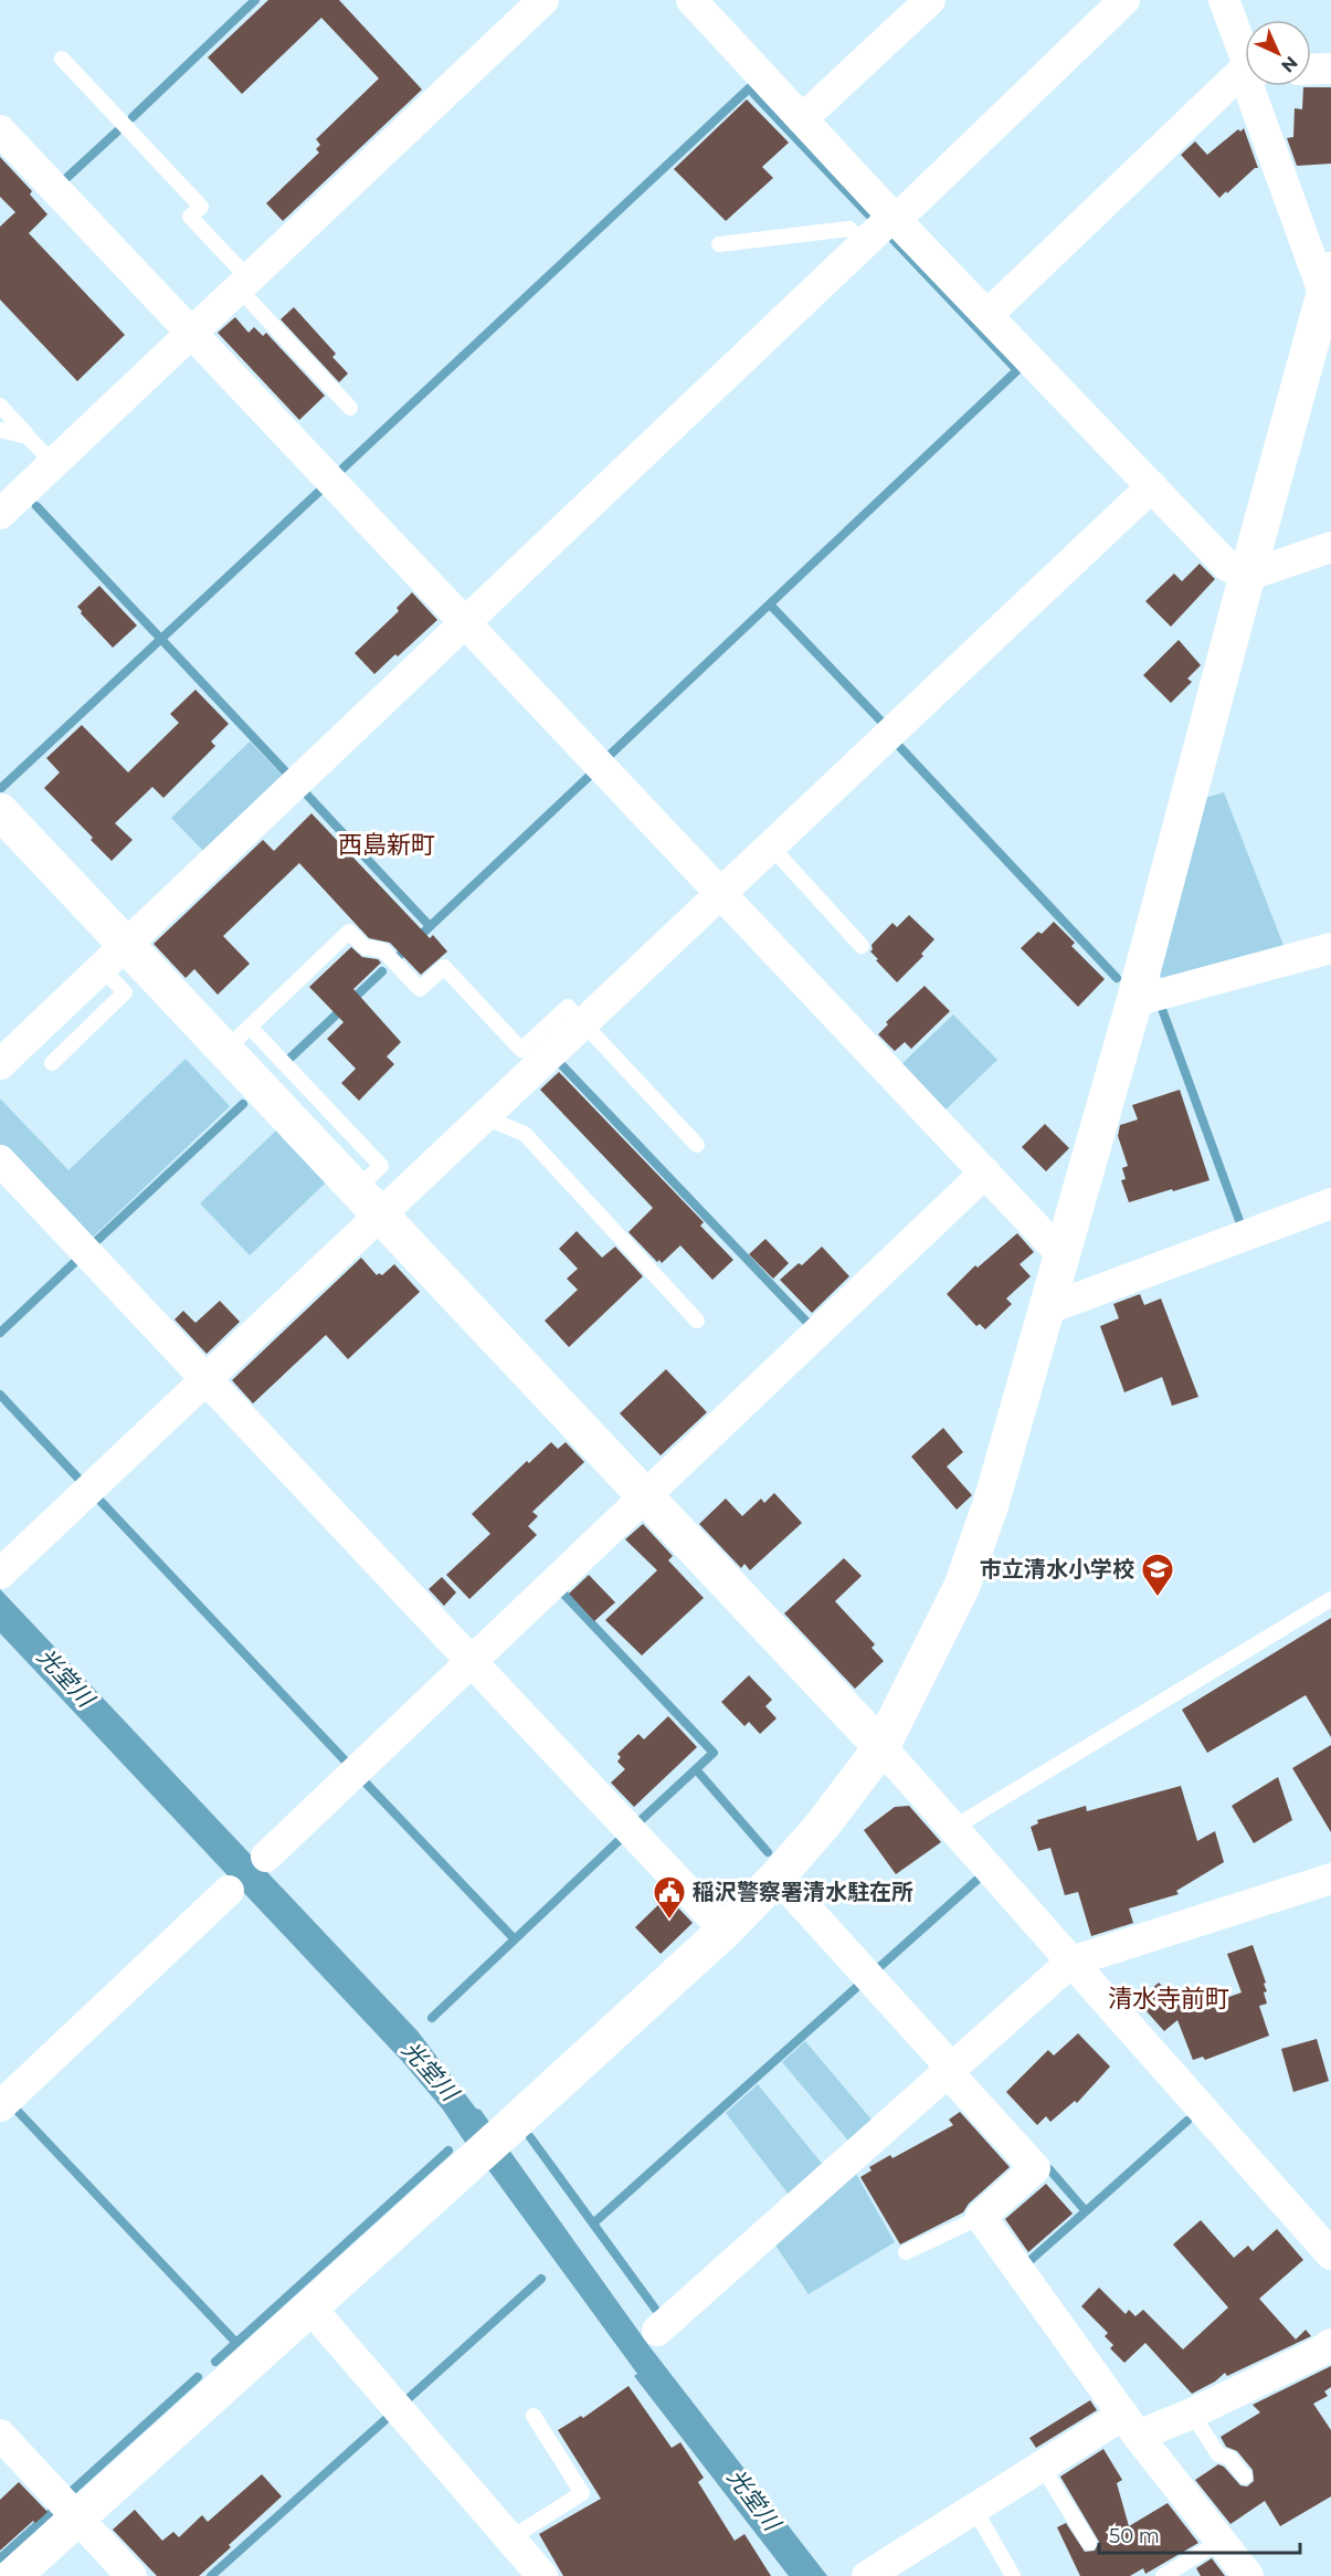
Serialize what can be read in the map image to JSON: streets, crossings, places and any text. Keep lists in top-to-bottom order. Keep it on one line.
{"districts":["西島新町","清水寺前町"],"water":["光堂川"],"places":{"school or university":["市立清水小学校"],"public building":["稲沢警察署清水駐在所"]},"scale_bar":"50 m","north":"bottom right"}
